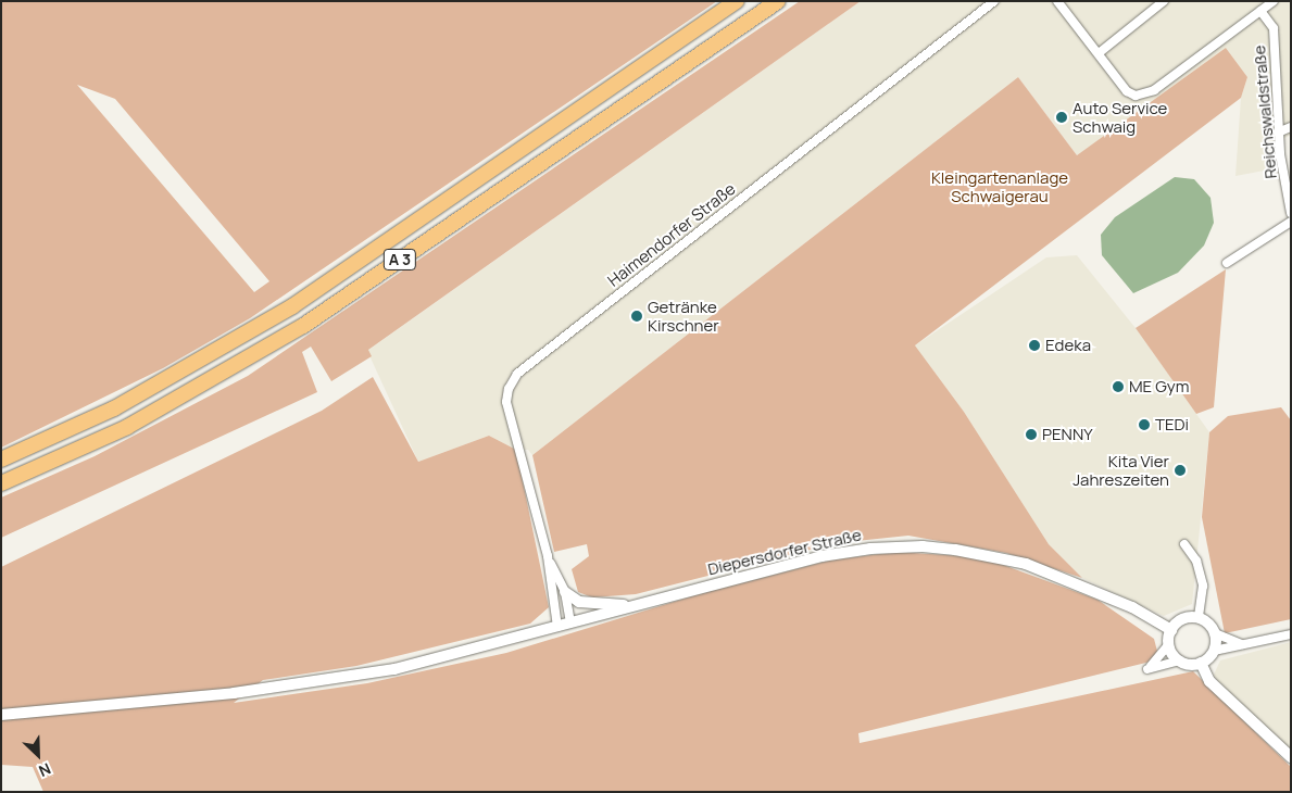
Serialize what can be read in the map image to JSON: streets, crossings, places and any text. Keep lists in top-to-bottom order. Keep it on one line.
{"streets":{"highway":["A 3"],"street":["Reichswaldstraße","Haimendorfer Straße","Diepersdorfer Straße"]},"crossings":[["Haimendorfer Straße","Diepersdorfer Straße"]],"parks":["Kleingartenanlage Schwaigerau"],"places":["Auto Service Schwaig","Getränke Kirschner","Edeka","ME Gym","TEDi","PENNY","Kita Vier Jahreszeiten"],"north":"bottom right"}
